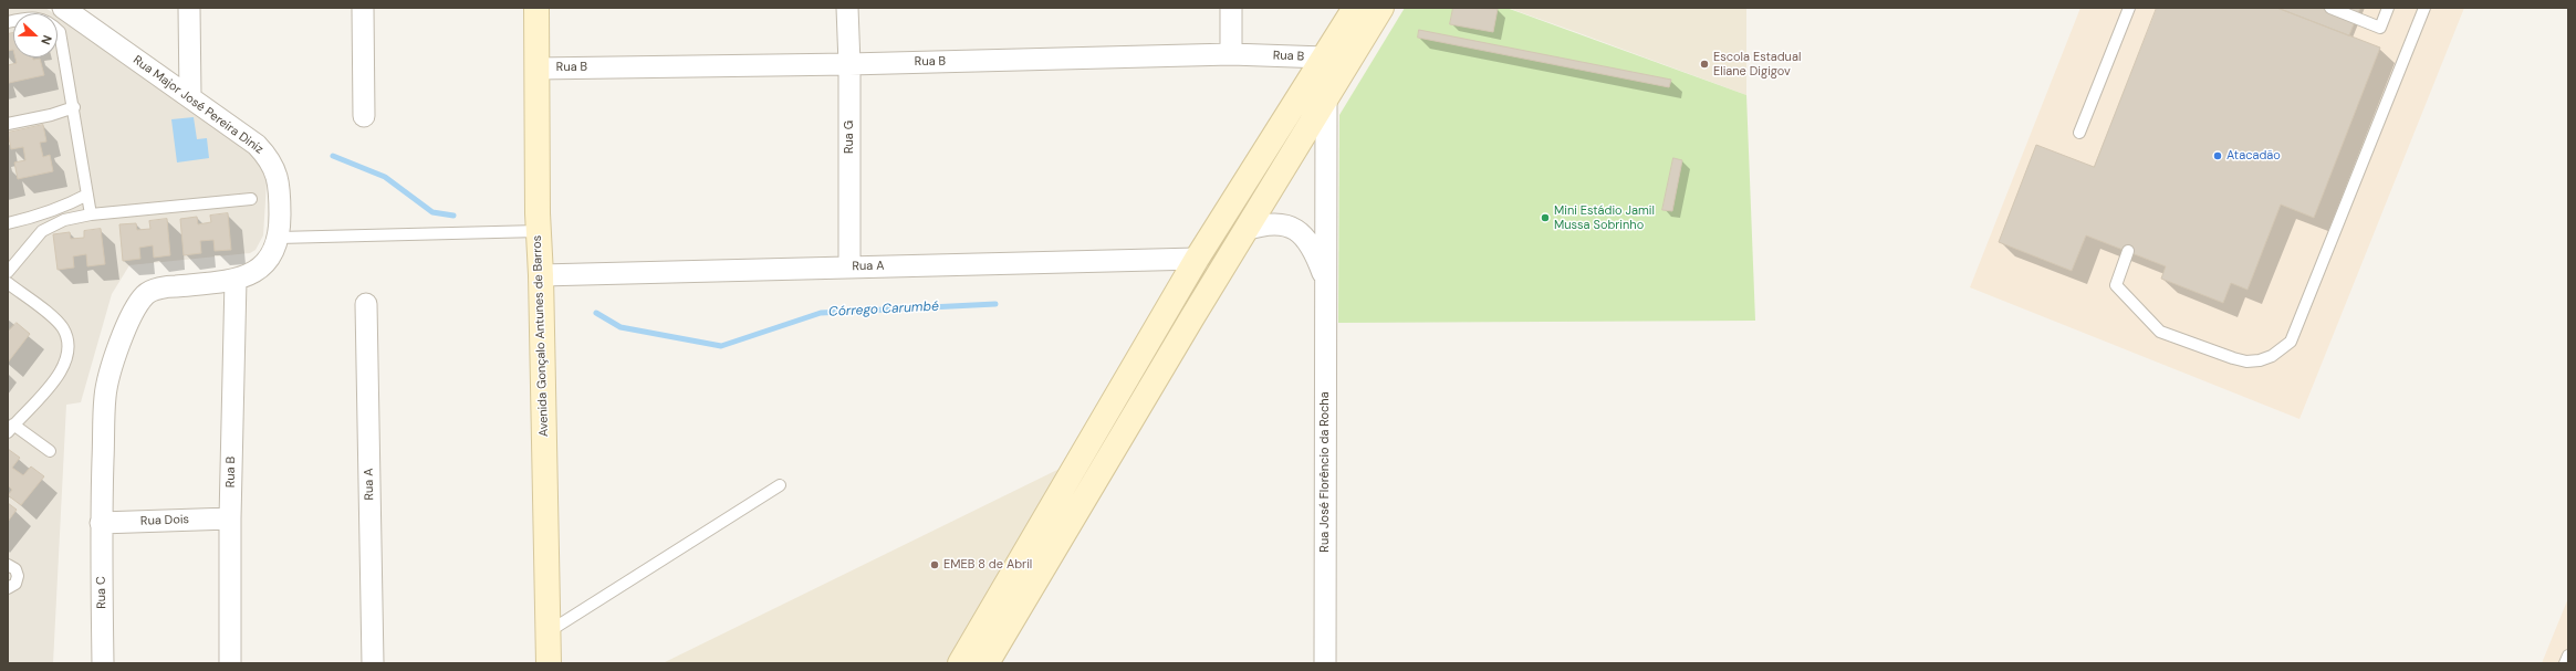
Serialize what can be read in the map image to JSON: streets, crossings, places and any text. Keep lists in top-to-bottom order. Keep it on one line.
{"streets":{"main road":["Avenida Gonçalo Antunes de Barros"],"street":["Rua B","Rua Major José Pereira Diniz","Rua G","Rua A","Rua José Florêncio da Rocha","Rua Dois","Rua C"]},"crossings":[["Rua B","Rua Major José Pereira Diniz"],["Rua B","Rua G"],["Rua B","Avenida Gonçalo Antunes de Barros"],["Rua B","Rua Dois"],["Rua Major José Pereira Diniz","Rua Dois"],["Rua Major José Pereira Diniz","Rua C"],["Rua G","Rua A"],["Rua A","Avenida Gonçalo Antunes de Barros"],["Rua Dois","Rua C"]],"water":["Córrego Carumbé"],"places":["Escola Estadual Eliane Digigov","Atacadão","Mini Estádio Jamil Mussa Sobrinho","EMEB 8 de Abril"],"north":"right"}
